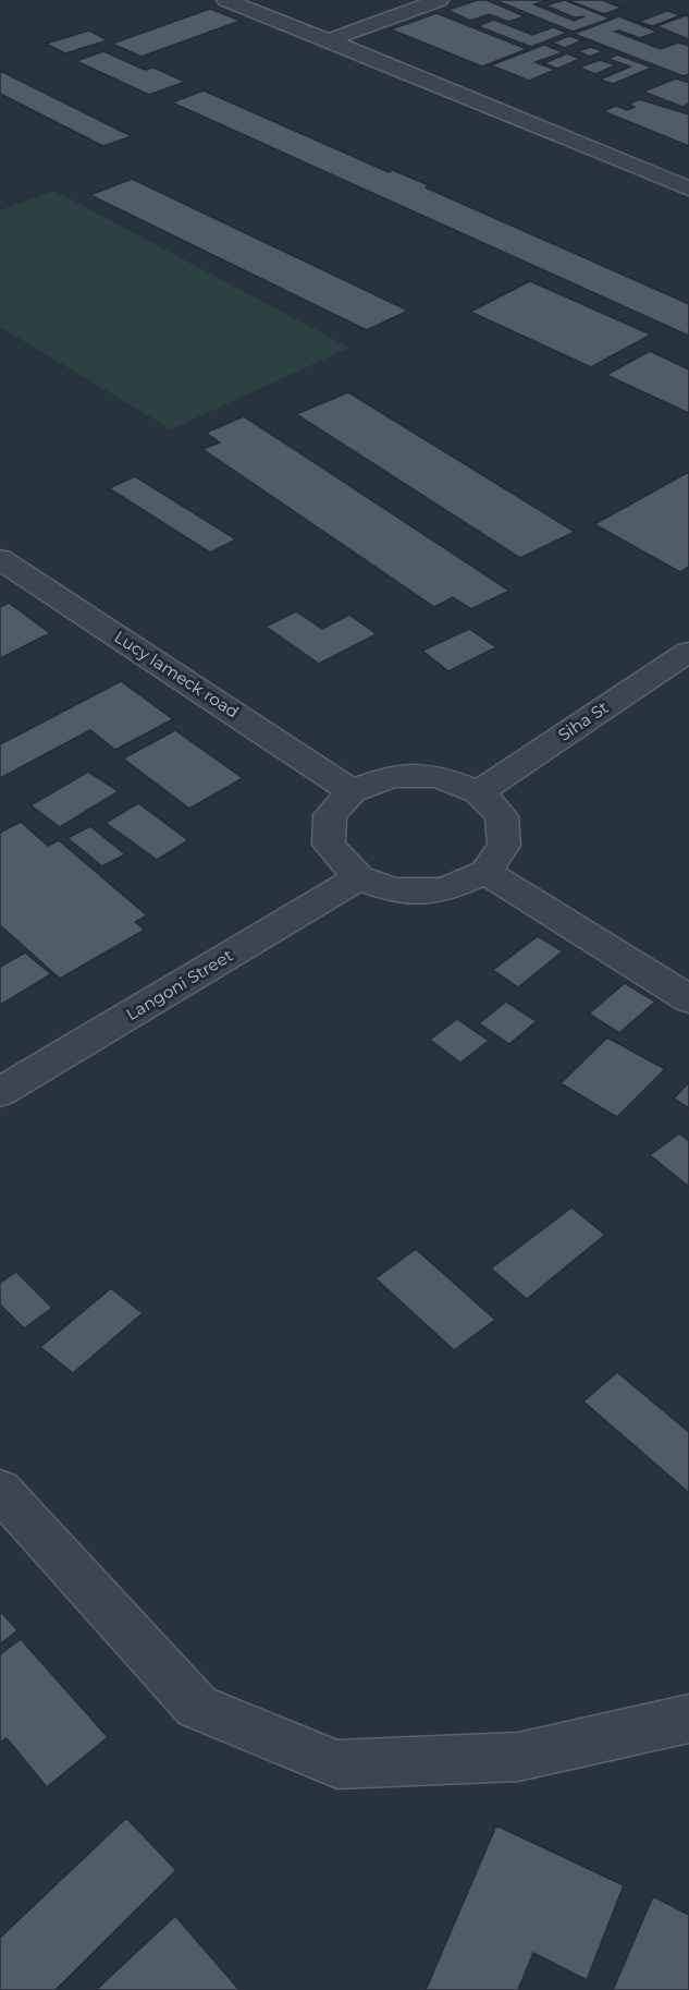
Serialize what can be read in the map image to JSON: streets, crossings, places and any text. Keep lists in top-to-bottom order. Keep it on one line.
{"streets":{"street":["Lucy lameck road","Siha St","Langoni Street"]},"crossings":[["Lucy lameck road","Siha St"],["Lucy lameck road","Langoni Street"],["Siha St","Langoni Street"]]}
